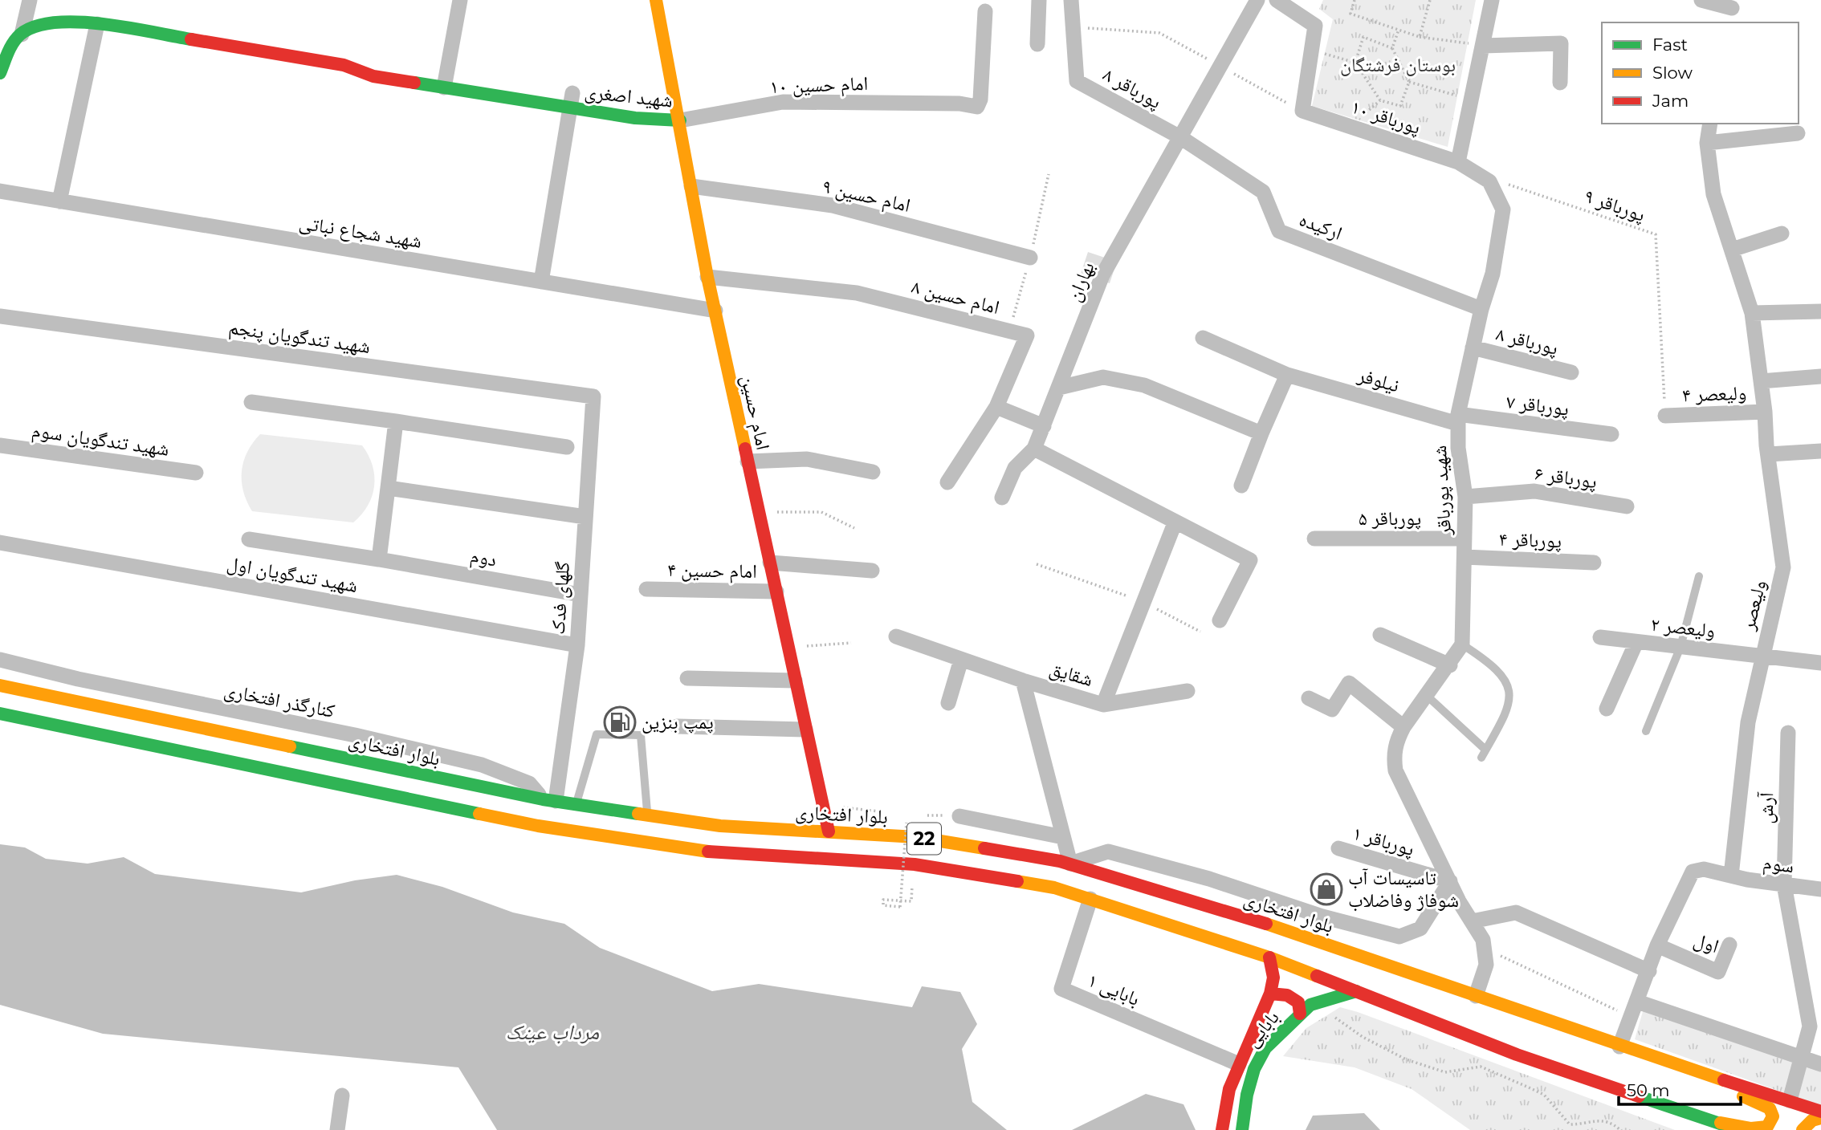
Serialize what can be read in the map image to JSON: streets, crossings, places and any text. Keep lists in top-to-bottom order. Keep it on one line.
{"streets":{"main road":["شهید اصغری","امام حسین","بلوار افتخاری","22","بابایی"],"street":["امام حسین ۱۰","پورباقر ۸","پورباقر ۱۰","امام حسین ۹","ارکیده","شهید شجاع نباتی","بهاران","امام حسین ۸","شهید تندگویان پنجم","نیلوفر","ولیعصر ۴","پورباقر ۷","شهید تندگویان سوم","پورباقر ۶","شهید پورباقر","پورباقر ۵","پورباقر ۴","دوم","امام حسین ۴","شهید تندگویان اول","گلهای فدک","ولیعصر","ولیعصر ۲","شقایق","کنارگذر افتخاری","آرش","پورباقر ۱","سوم","اول","بابایی ۱"],"path":["پورباقر ۹"]},"crossings":[["امام حسین ۱۰","شهید اصغری"],["امام حسین ۱۰","امام حسین"],["پورباقر ۸","ارکیده"],["پورباقر ۸","بهاران"],["پورباقر ۸","شهید پورباقر"],["شهید اصغری","امام حسین"],["پورباقر ۱۰","شهید پورباقر"],["امام حسین ۹","امام حسین"],["پورباقر ۹","ولیعصر ۴"],["ارکیده","بهاران"],["ارکیده","شهید پورباقر"],["شهید شجاع نباتی","امام حسین"],["امام حسین ۸","امام حسین"],["شهید تندگویان پنجم","گلهای فدک"],["نیلوفر","پورباقر ۷"],["نیلوفر","شهید پورباقر"],["ولیعصر ۴","ولیعصر"],["پورباقر ۷","شهید پورباقر"],["امام حسین","امام حسین ۴"],["امام حسین","بلوار افتخاری"],["پورباقر ۶","شهید پورباقر"],["شهید پورباقر","پورباقر ۵"],["شهید پورباقر","پورباقر ۴"],["شهید پورباقر","بلوار افتخاری"],["شهید پورباقر","پورباقر ۱"],["دوم","گلهای فدک"],["شهید تندگویان اول","گلهای فدک"],["گلهای فدک","کنارگذر افتخاری"],["گلهای فدک","بلوار افتخاری"],["ولیعصر","ولیعصر ۲"],["ولیعصر","سوم"],["شقایق","بلوار افتخاری"],["کنارگذر افتخاری","بلوار افتخاری"],["بلوار افتخاری","آرش"],["آرش","سوم"],["22","بابایی ۱"],["22","بابایی"],["بابایی ۱","بابایی"]],"water":["مرداب عینک"],"parks":["بوستان فرشتگان"],"places":{"fuel station":["پمپ بنزین"],"shop":["تاسیسات آب شوفاژ وفاضلاب"]},"legend":["Fast","Slow","Jam"],"scale_bar":"50 m"}
